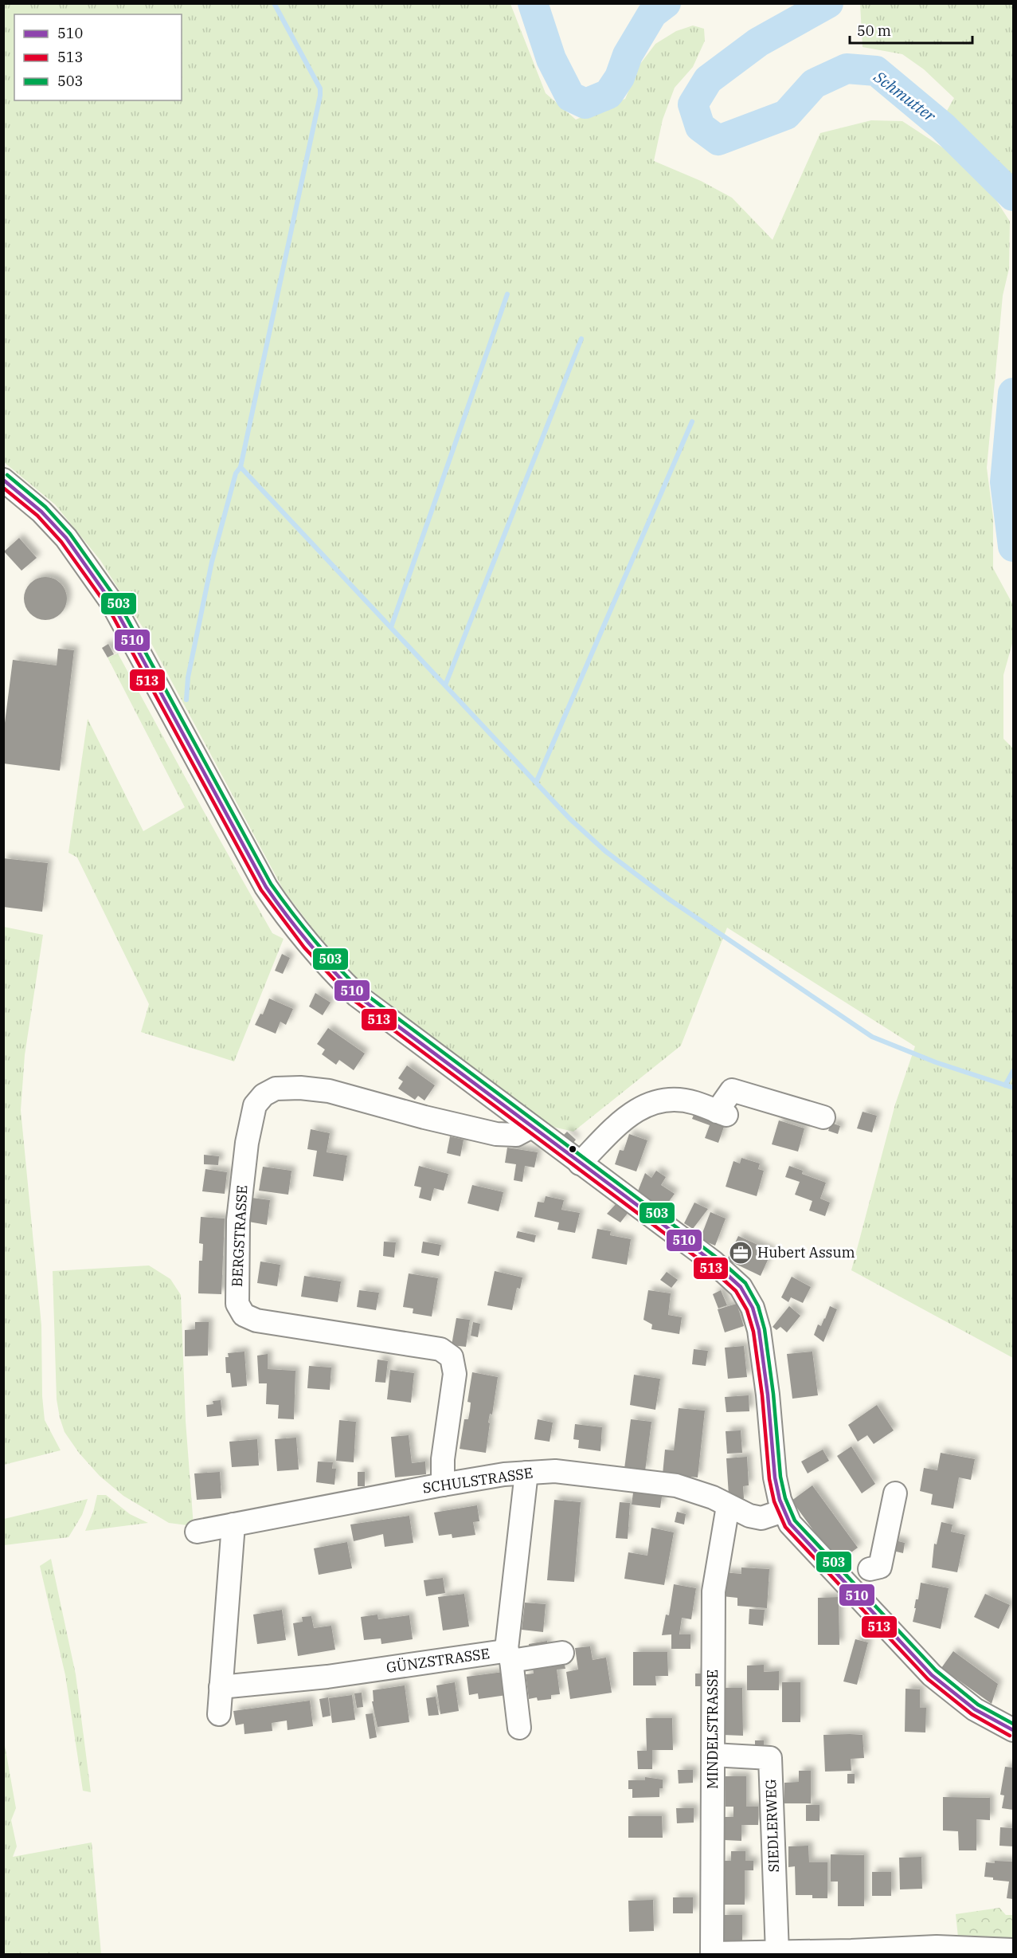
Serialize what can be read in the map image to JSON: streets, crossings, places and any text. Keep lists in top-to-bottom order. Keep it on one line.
{"streets":{"street":["BERGSTRASSE","SCHULSTRASSE","GÜNZSTRASSE","MINDELSTRASSE","SIEDLERWEG"]},"crossings":[["BERGSTRASSE","SCHULSTRASSE"],["SCHULSTRASSE","GÜNZSTRASSE"],["SCHULSTRASSE","MINDELSTRASSE"],["MINDELSTRASSE","SIEDLERWEG"]],"water":["Schmutter"],"places":{"office":["Hubert Assum"]},"lines":["transit line 503","transit line 510","transit line 513"],"legend":["510","513","503"],"scale_bar":"50 m"}
